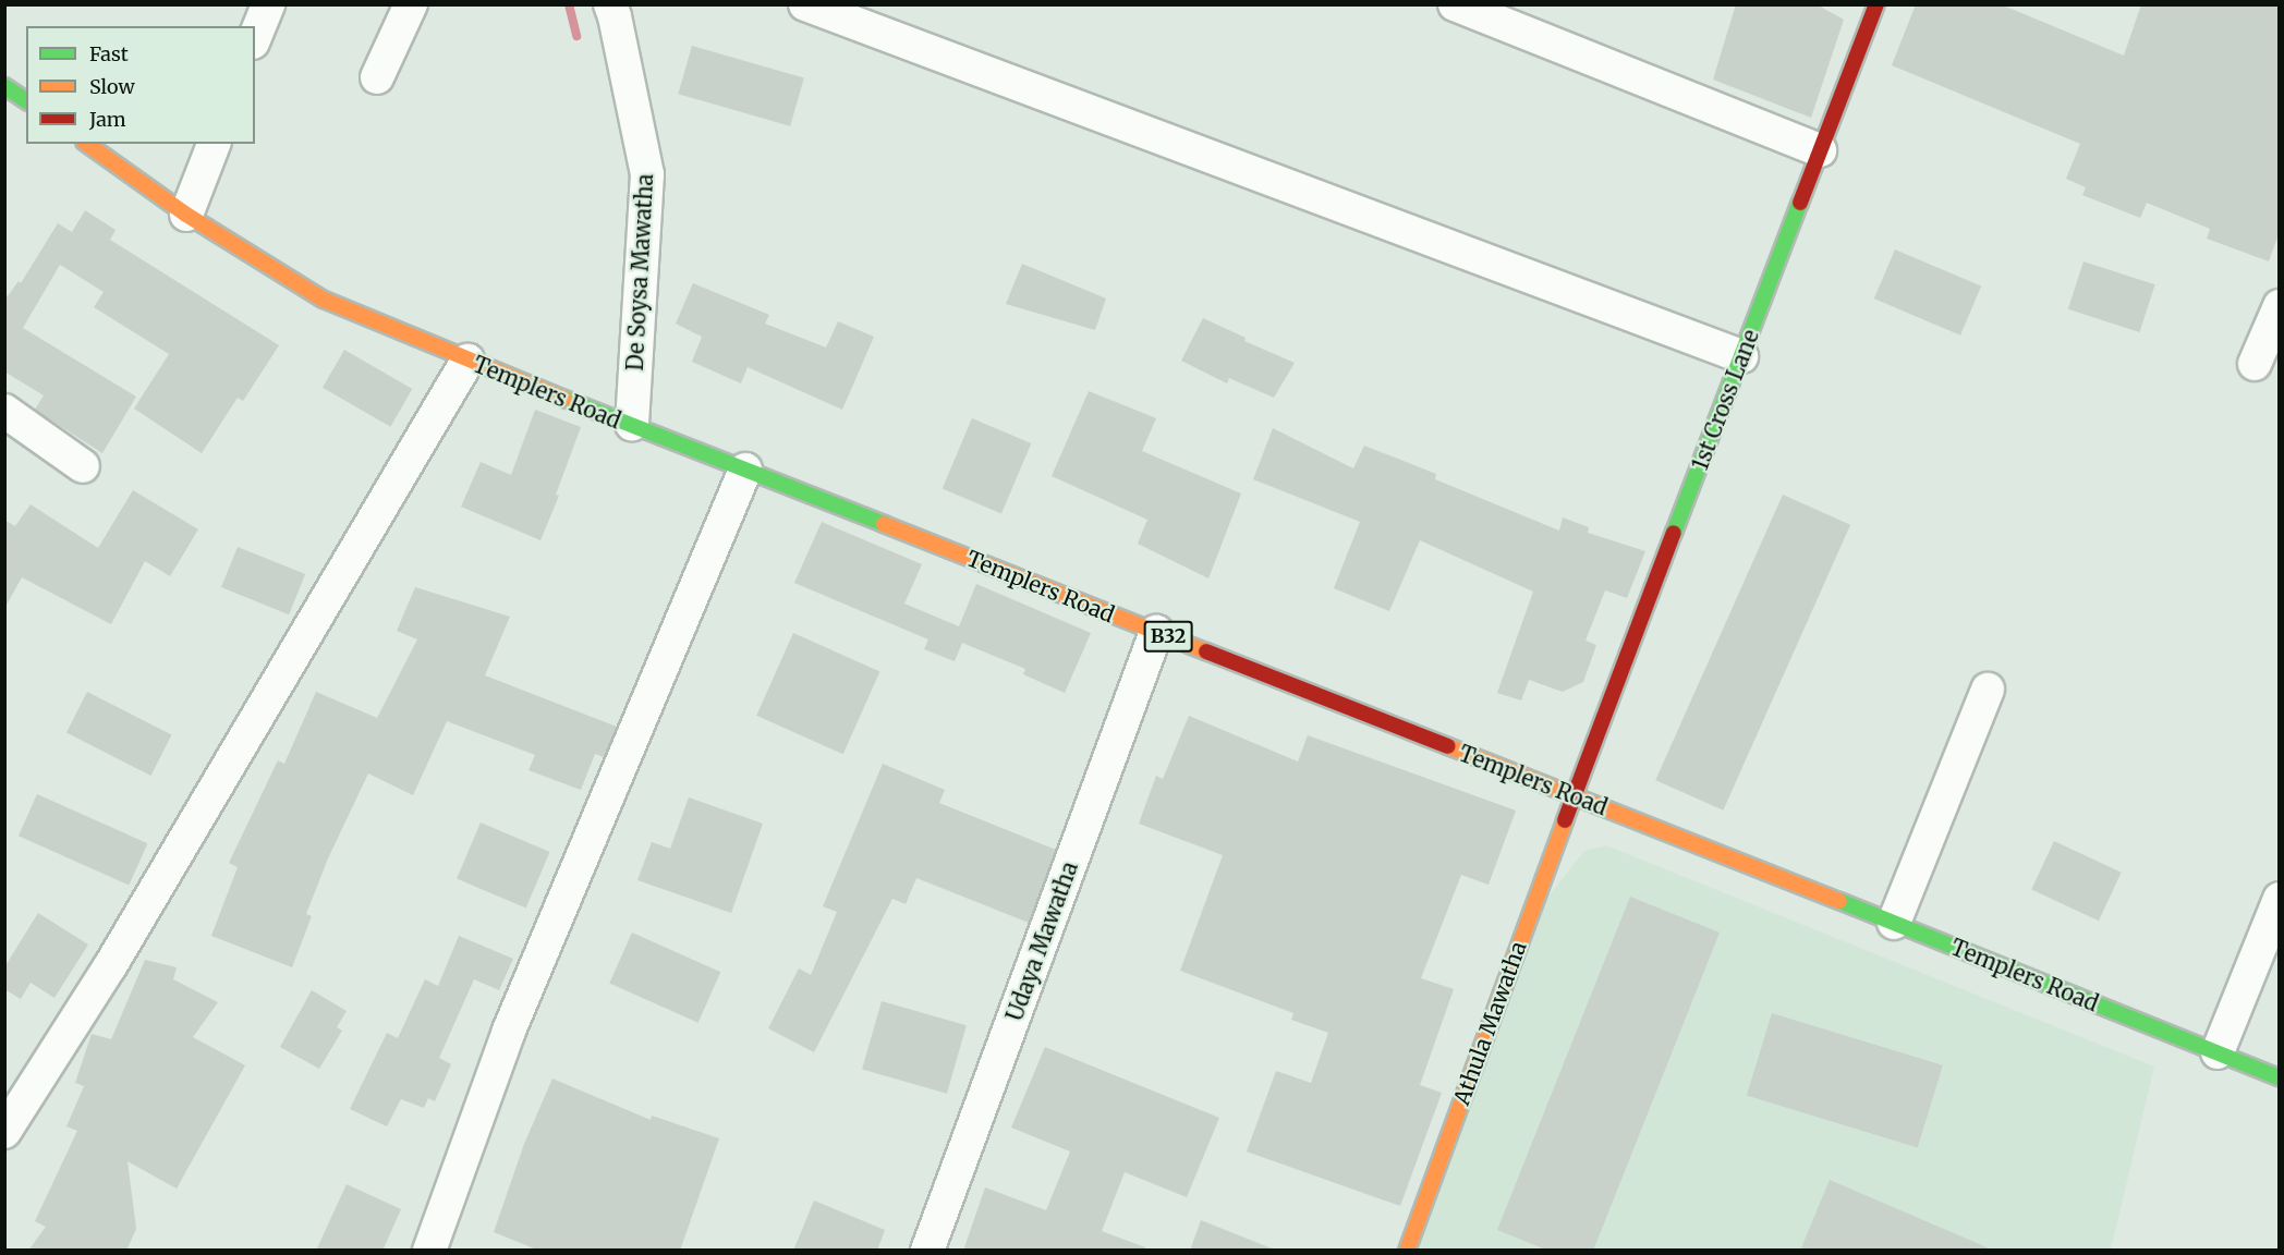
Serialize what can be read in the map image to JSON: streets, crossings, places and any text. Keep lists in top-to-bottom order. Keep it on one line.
{"streets":{"main road":["Templers Road","1st Cross Lane","B32","Athula Mawatha"],"street":["De Soysa Mawatha","Udaya Mawatha"]},"crossings":[["De Soysa Mawatha","Templers Road"],["Templers Road","1st Cross Lane"],["Templers Road","Udaya Mawatha"],["Templers Road","Athula Mawatha"],["1st Cross Lane","Athula Mawatha"]],"legend":["Fast","Slow","Jam"]}
